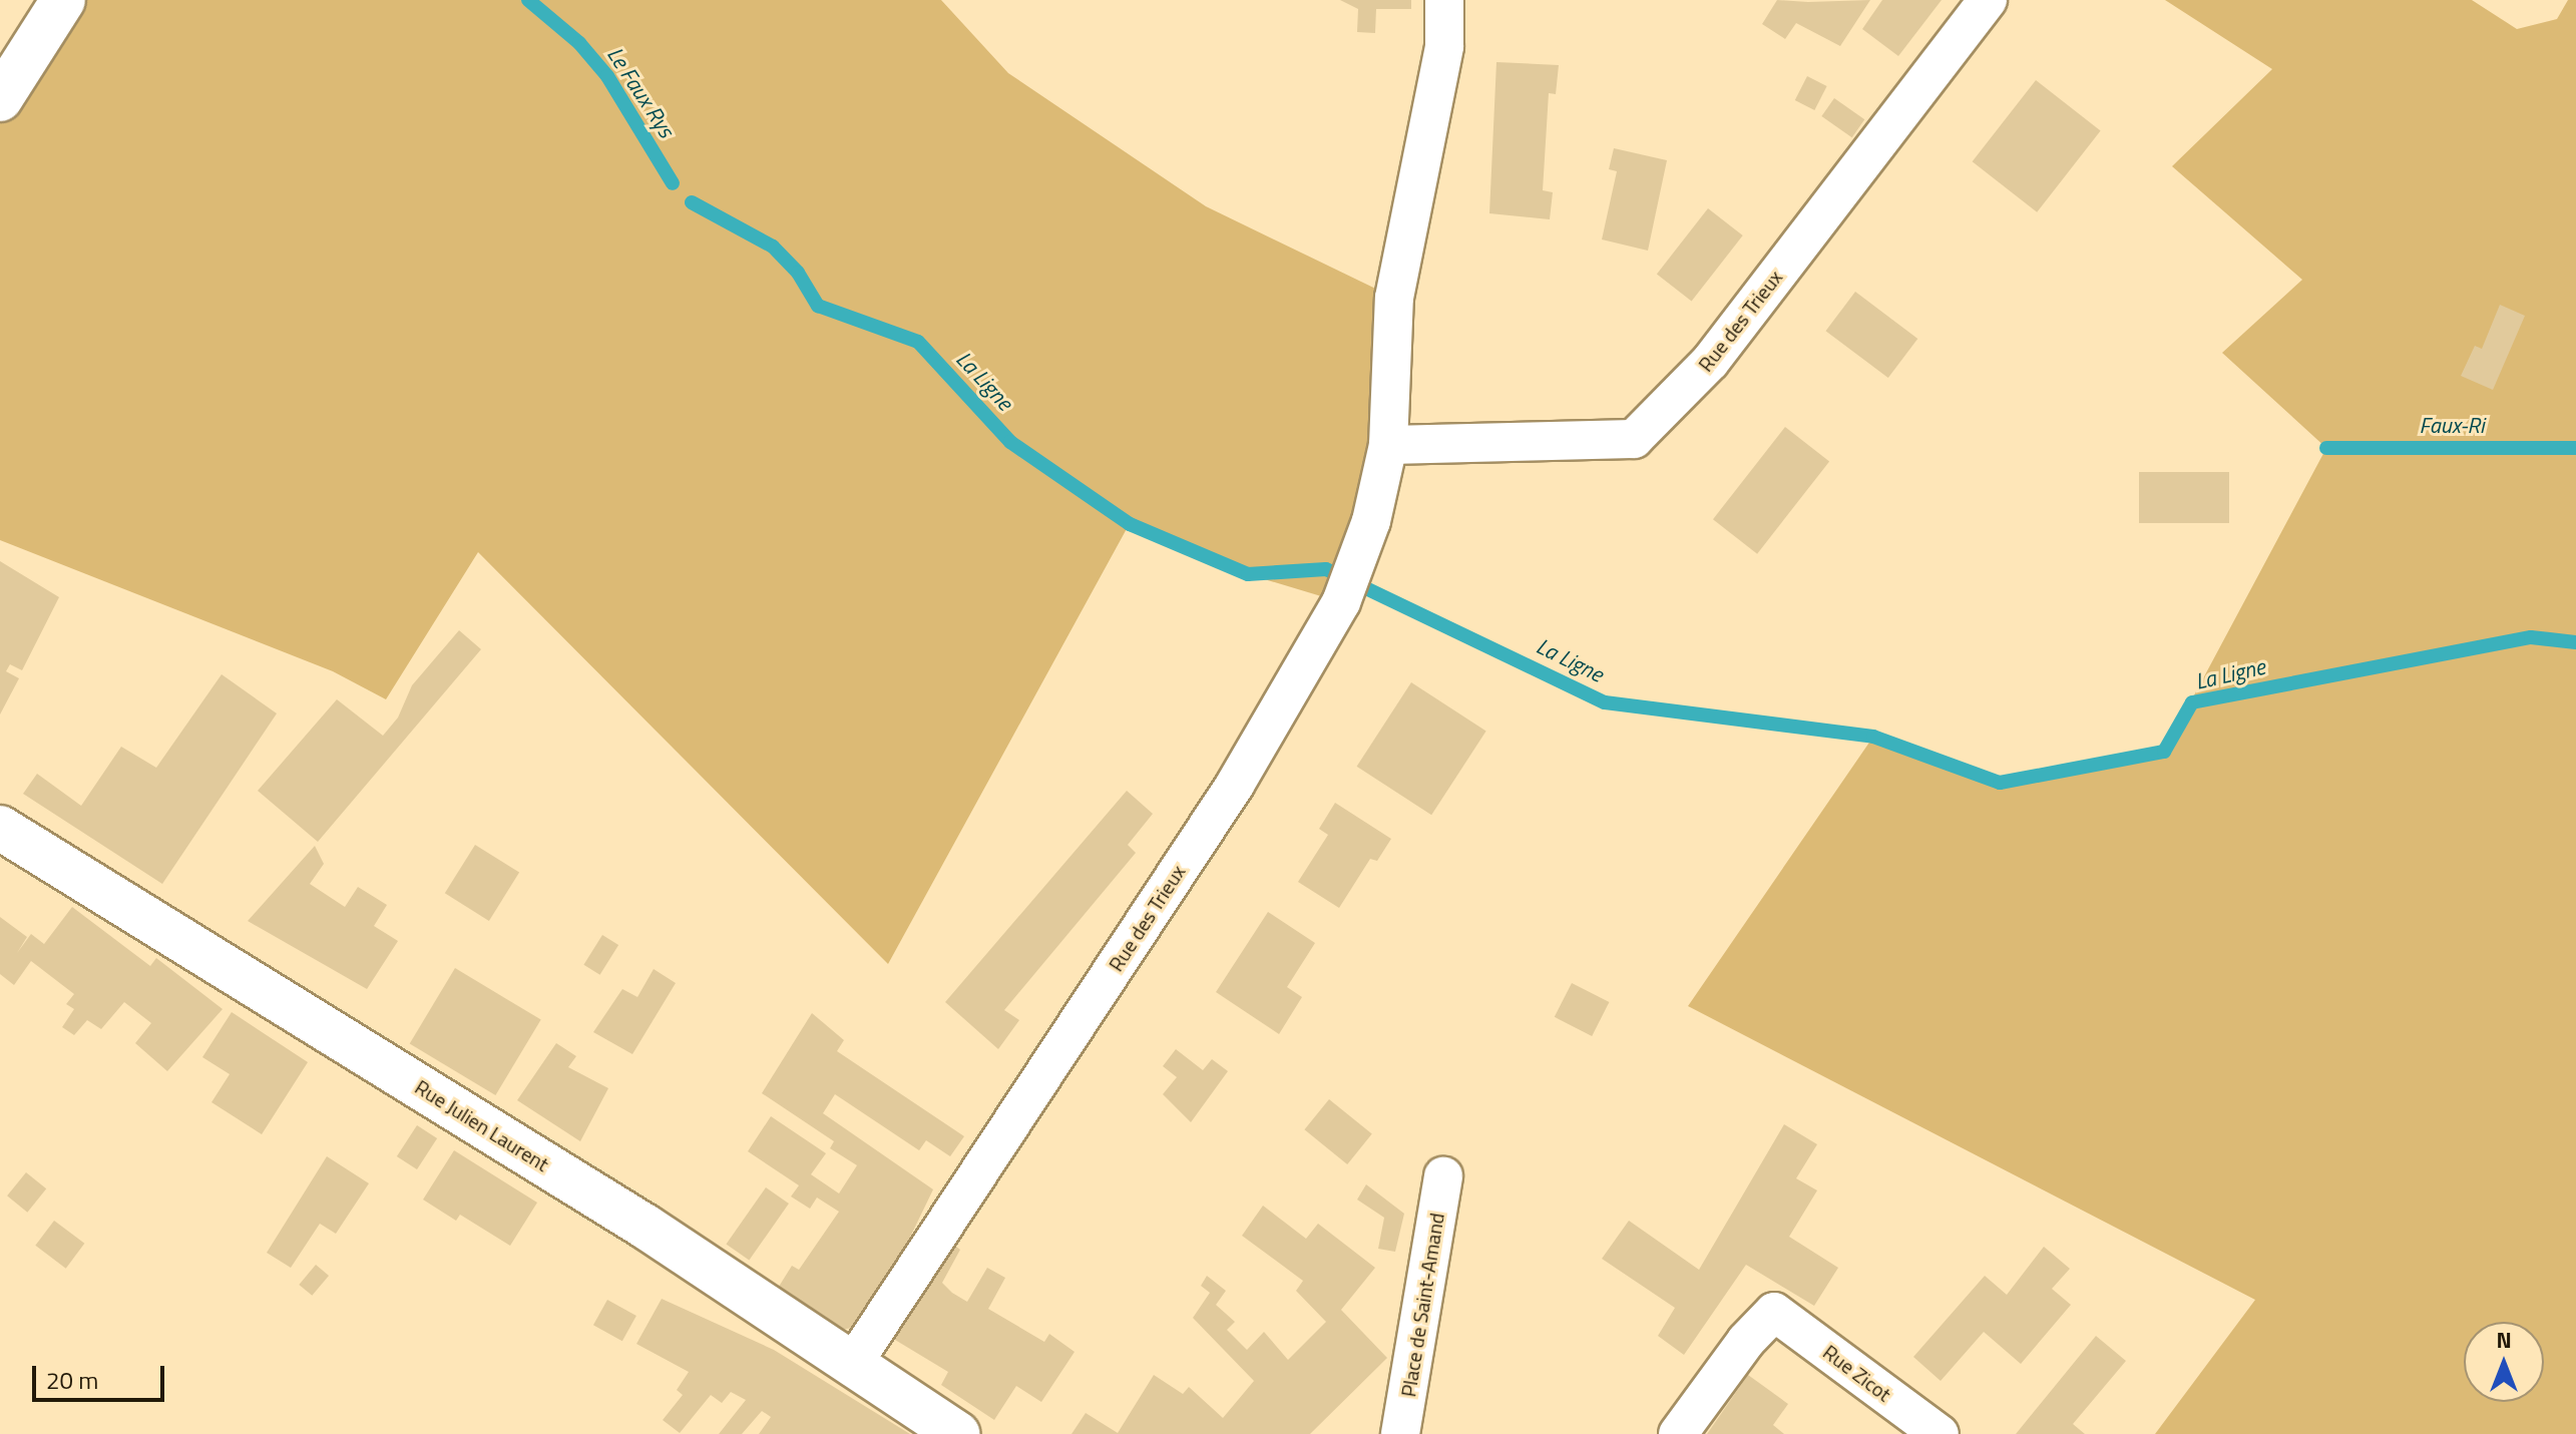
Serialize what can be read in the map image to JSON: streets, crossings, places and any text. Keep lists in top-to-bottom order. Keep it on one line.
{"streets":{"street":["Rue des Trieux","Rue Julien Laurent","Place de Saint-Amand","Rue Zicot"]},"crossings":[["Rue des Trieux","Rue Julien Laurent"]],"water":["Le Faux Rys","La Ligne","Faux-Ri"],"scale_bar":"20 m","north":"top"}
